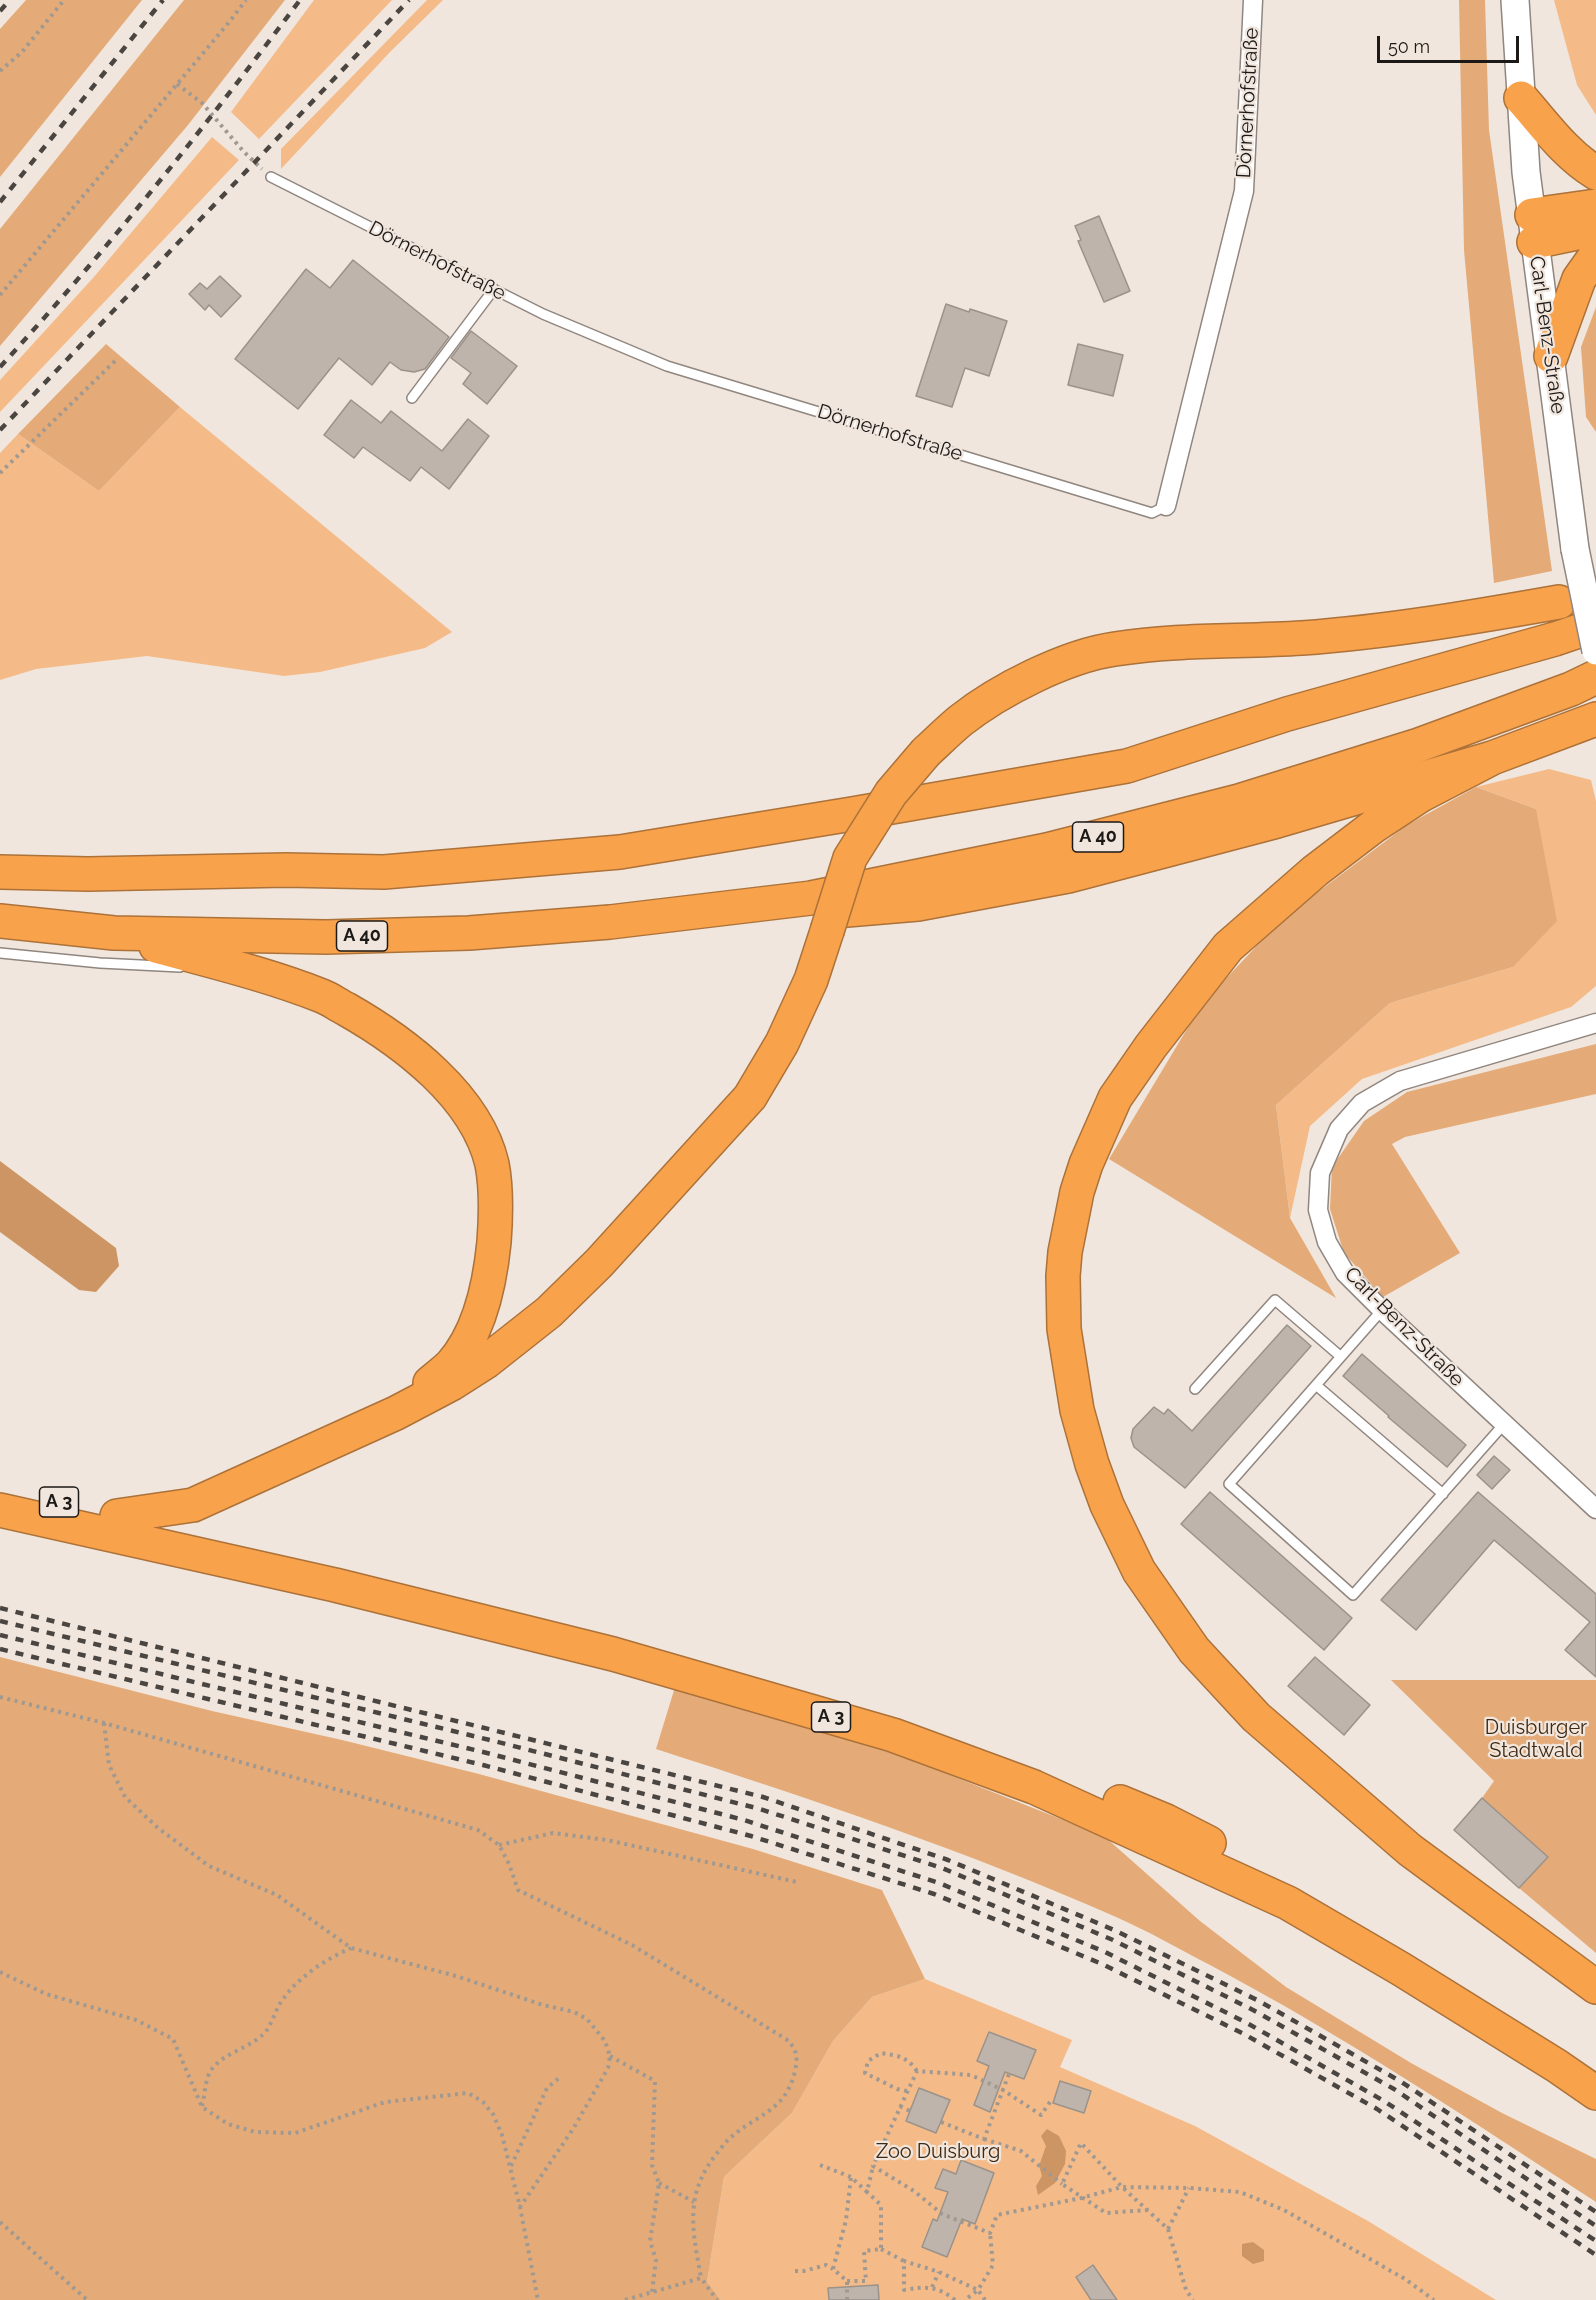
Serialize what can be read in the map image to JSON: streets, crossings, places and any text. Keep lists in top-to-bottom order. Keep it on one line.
{"streets":{"highway":["A 40","A 3"],"main road":["Carl-Benz-Straße"],"street":["Dörnerhofstraße"]},"parks":["Duisburger Stadtwald","Zoo Duisburg"],"scale_bar":"50 m"}
